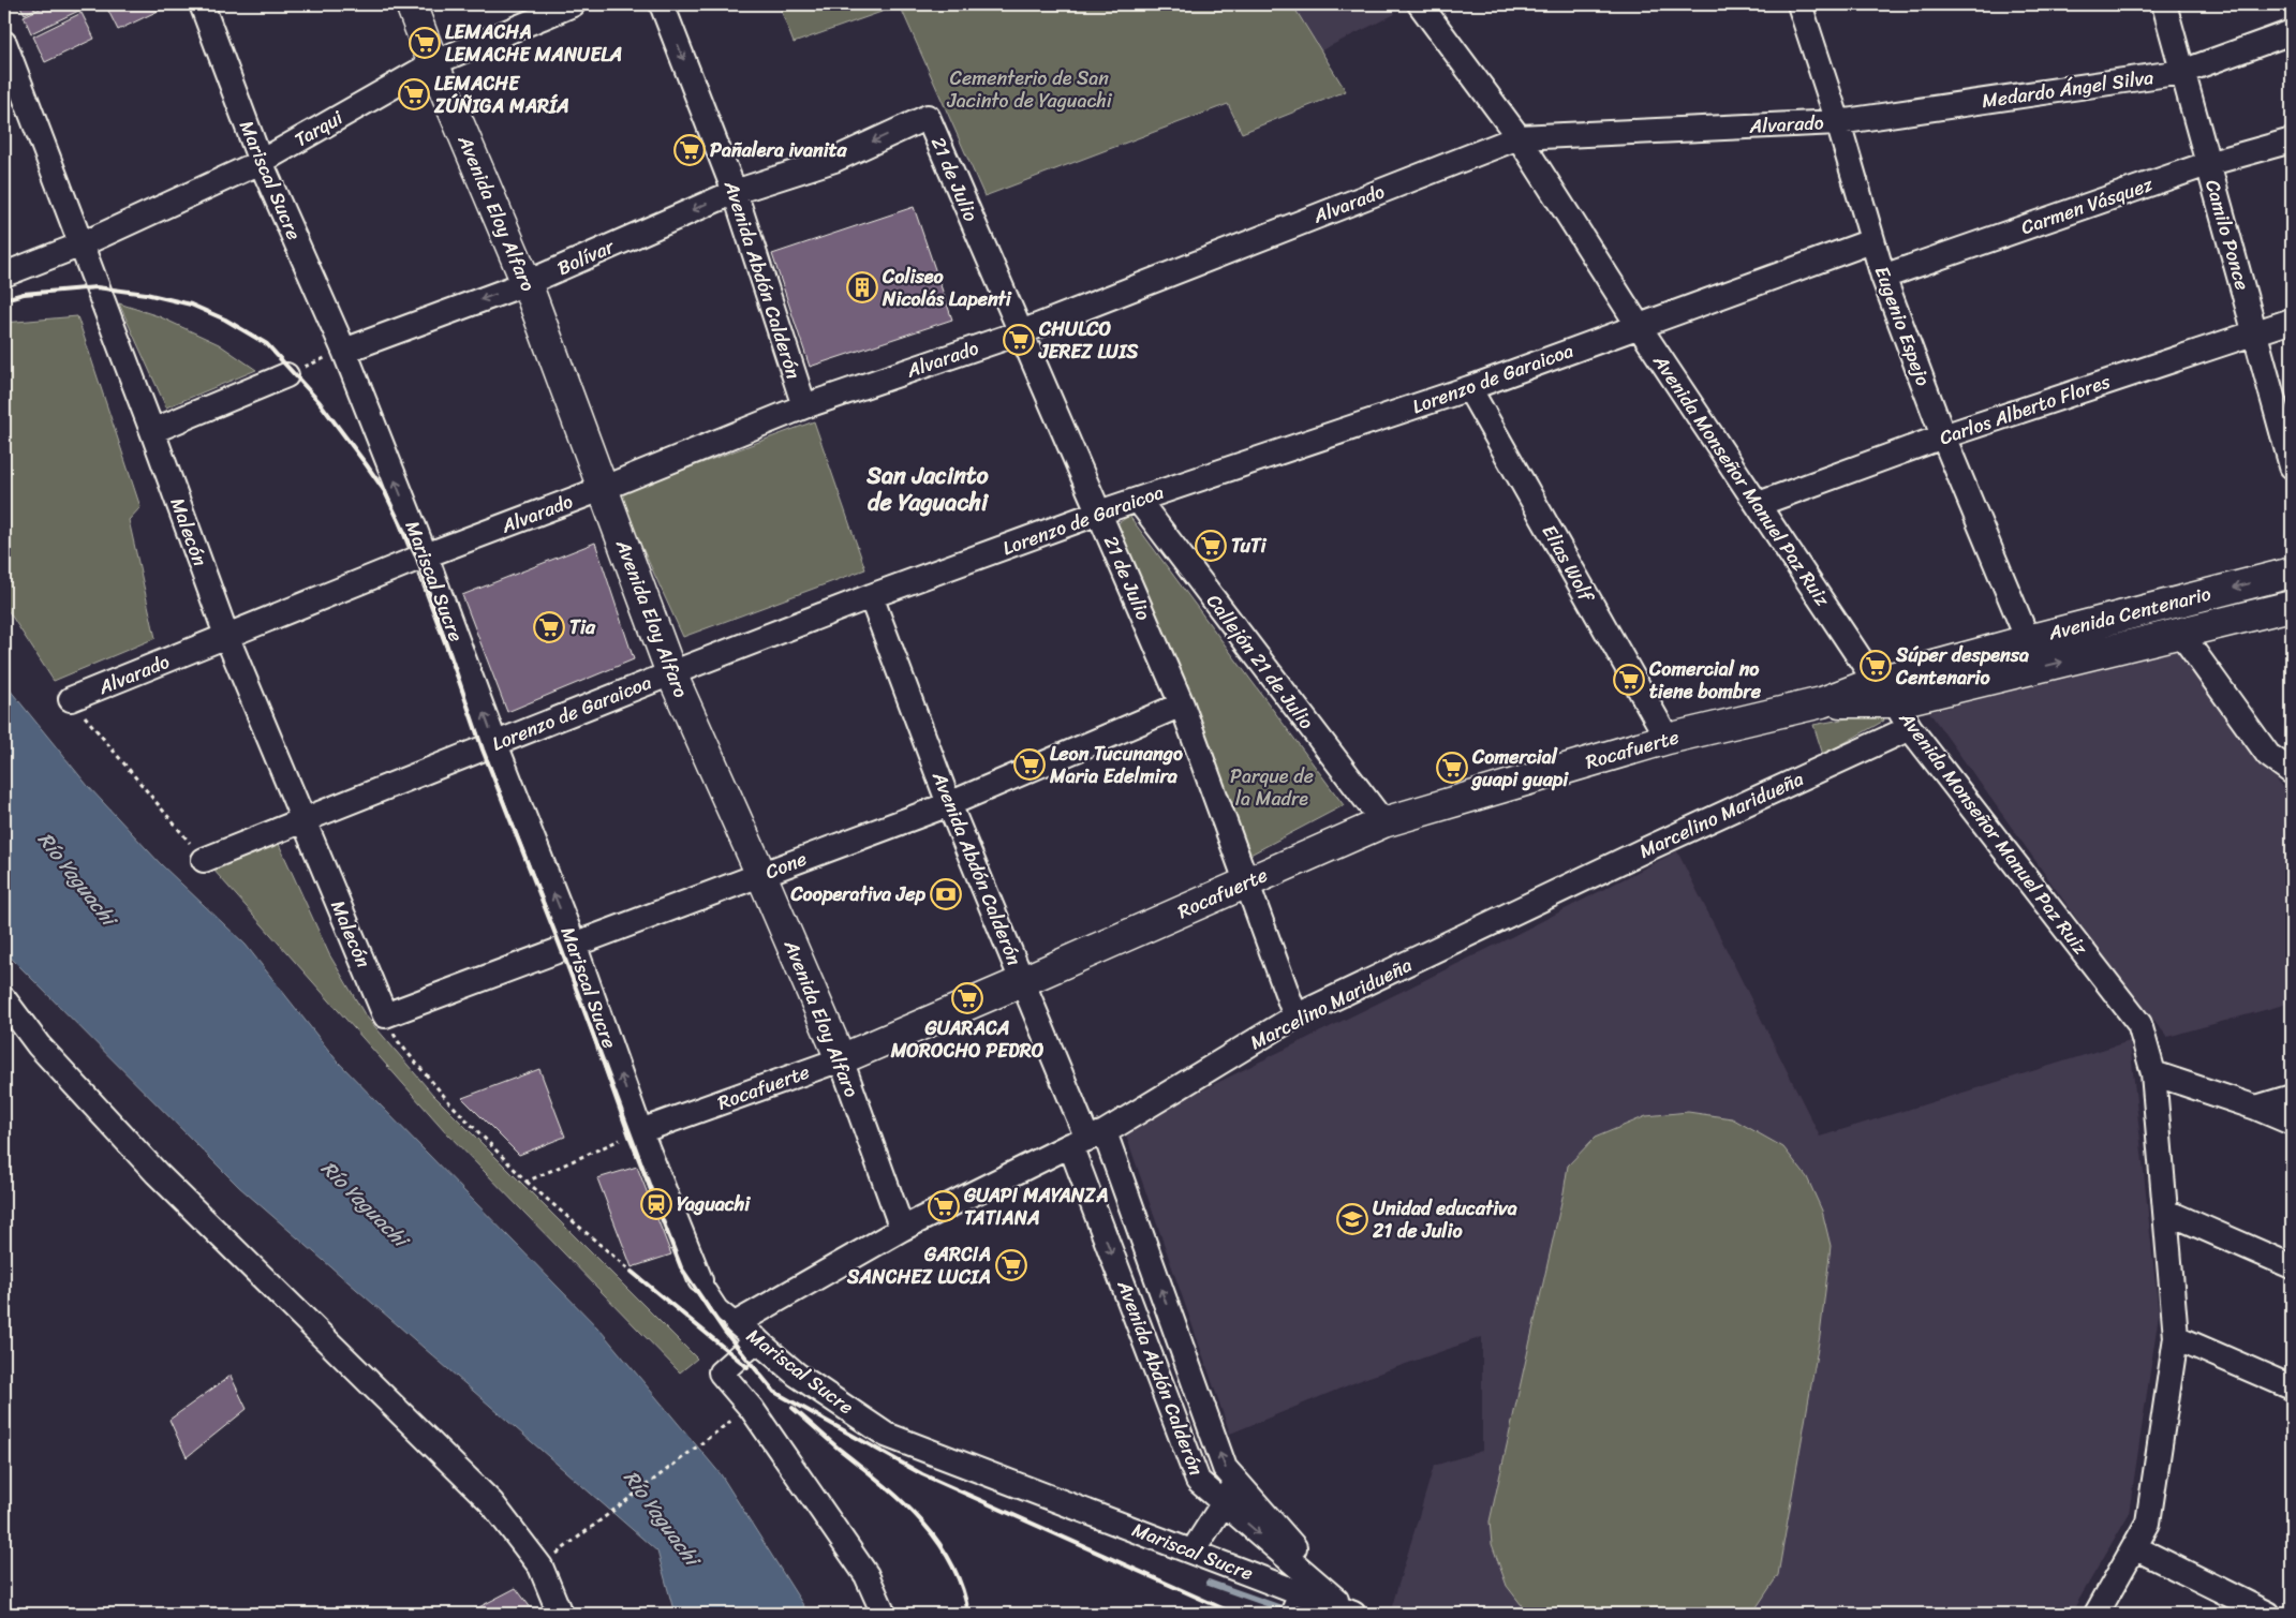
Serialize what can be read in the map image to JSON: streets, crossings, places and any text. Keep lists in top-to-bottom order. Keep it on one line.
{"streets":{"street":["Medardo Ángel Silva","Alvarado","Tarqui","21 de Julio","Mariscal Sucre","Carmen Vásquez","Avenida Eloy Alfaro","Camilo Ponce","Bolívar","Avenida Abdón Calderón","Eugenio Espejo","Lorenzo de Garaicoa","Carlos Alberto Flores","Avenida Monseñor Manuel Paz Ruiz","Malecón","Elias Wolf","Avenida Centenario","Callejón 21 de Julio","Rocafuerte","Marcelino Maridueña","Cone"]},"crossings":[["Medardo Ángel Silva","Alvarado"],["Medardo Ángel Silva","Camilo Ponce"],["Medardo Ángel Silva","Eugenio Espejo"],["Alvarado","21 de Julio"],["Alvarado","Mariscal Sucre"],["Alvarado","Avenida Eloy Alfaro"],["Alvarado","Avenida Abdón Calderón"],["Alvarado","Eugenio Espejo"],["Alvarado","Avenida Monseñor Manuel Paz Ruiz"],["Alvarado","Malecón"],["Tarqui","Mariscal Sucre"],["Tarqui","Avenida Eloy Alfaro"],["Tarqui","Malecón"],["21 de Julio","Bolívar"],["21 de Julio","Lorenzo de Garaicoa"],["21 de Julio","Rocafuerte"],["21 de Julio","Marcelino Maridueña"],["21 de Julio","Cone"],["Mariscal Sucre","Bolívar"],["Mariscal Sucre","Lorenzo de Garaicoa"],["Mariscal Sucre","Rocafuerte"],["Mariscal Sucre","Marcelino Maridueña"],["Mariscal Sucre","Cone"],["Carmen Vásquez","Camilo Ponce"],["Carmen Vásquez","Eugenio Espejo"],["Avenida Eloy Alfaro","Bolívar"],["Avenida Eloy Alfaro","Lorenzo de Garaicoa"],["Avenida Eloy Alfaro","Rocafuerte"],["Avenida Eloy Alfaro","Marcelino Maridueña"],["Avenida Eloy Alfaro","Cone"],["Camilo Ponce","Carlos Alberto Flores"],["Bolívar","Avenida Abdón Calderón"],["Avenida Abdón Calderón","Lorenzo de Garaicoa"],["Avenida Abdón Calderón","Rocafuerte"],["Avenida Abdón Calderón","Marcelino Maridueña"],["Avenida Abdón Calderón","Cone"],["Eugenio Espejo","Lorenzo de Garaicoa"],["Eugenio Espejo","Carlos Alberto Flores"],["Eugenio Espejo","Avenida Centenario"],["Lorenzo de Garaicoa","Avenida Monseñor Manuel Paz Ruiz"],["Lorenzo de Garaicoa","Malecón"],["Lorenzo de Garaicoa","Elias Wolf"],["Lorenzo de Garaicoa","Callejón 21 de Julio"],["Carlos Alberto Flores","Avenida Monseñor Manuel Paz Ruiz"],["Avenida Monseñor Manuel Paz Ruiz","Avenida Centenario"],["Avenida Monseñor Manuel Paz Ruiz","Rocafuerte"],["Avenida Monseñor Manuel Paz Ruiz","Marcelino Maridueña"],["Malecón","Cone"],["Elias Wolf","Rocafuerte"],["Avenida Centenario","Rocafuerte"],["Callejón 21 de Julio","Rocafuerte"]],"one_way":["Mariscal Sucre","Bolívar"],"districts":["San Jacinto de Yaguachi"],"water":["Río Yaguachi"],"parks":["Cementerio de San Jacinto de Yaguachi","Parque de la Madre"],"places":{"supermarket":["LEMACHA LEMACHE MANUELA","LEMACHE ZÚÑIGA MARÍA","Pañalera ivanita","CHULCO JEREZ LUIS","TuTi","Tia","Súper despensa Centenario","Comercial no tiene bombre","Leon Tucunango Maria Edelmira","Comercial guapi guapi","GUARACA MOROCHO PEDRO","GUAPI MAYANZA TATIANA","GARCIA SANCHEZ LUCIA"],"building":["Coliseo Nicolás Lapenti"],"bank":["Cooperativa Jep"],"station":["Yaguachi"],"school or university":["Unidad educativa 21 de Julio"]}}
